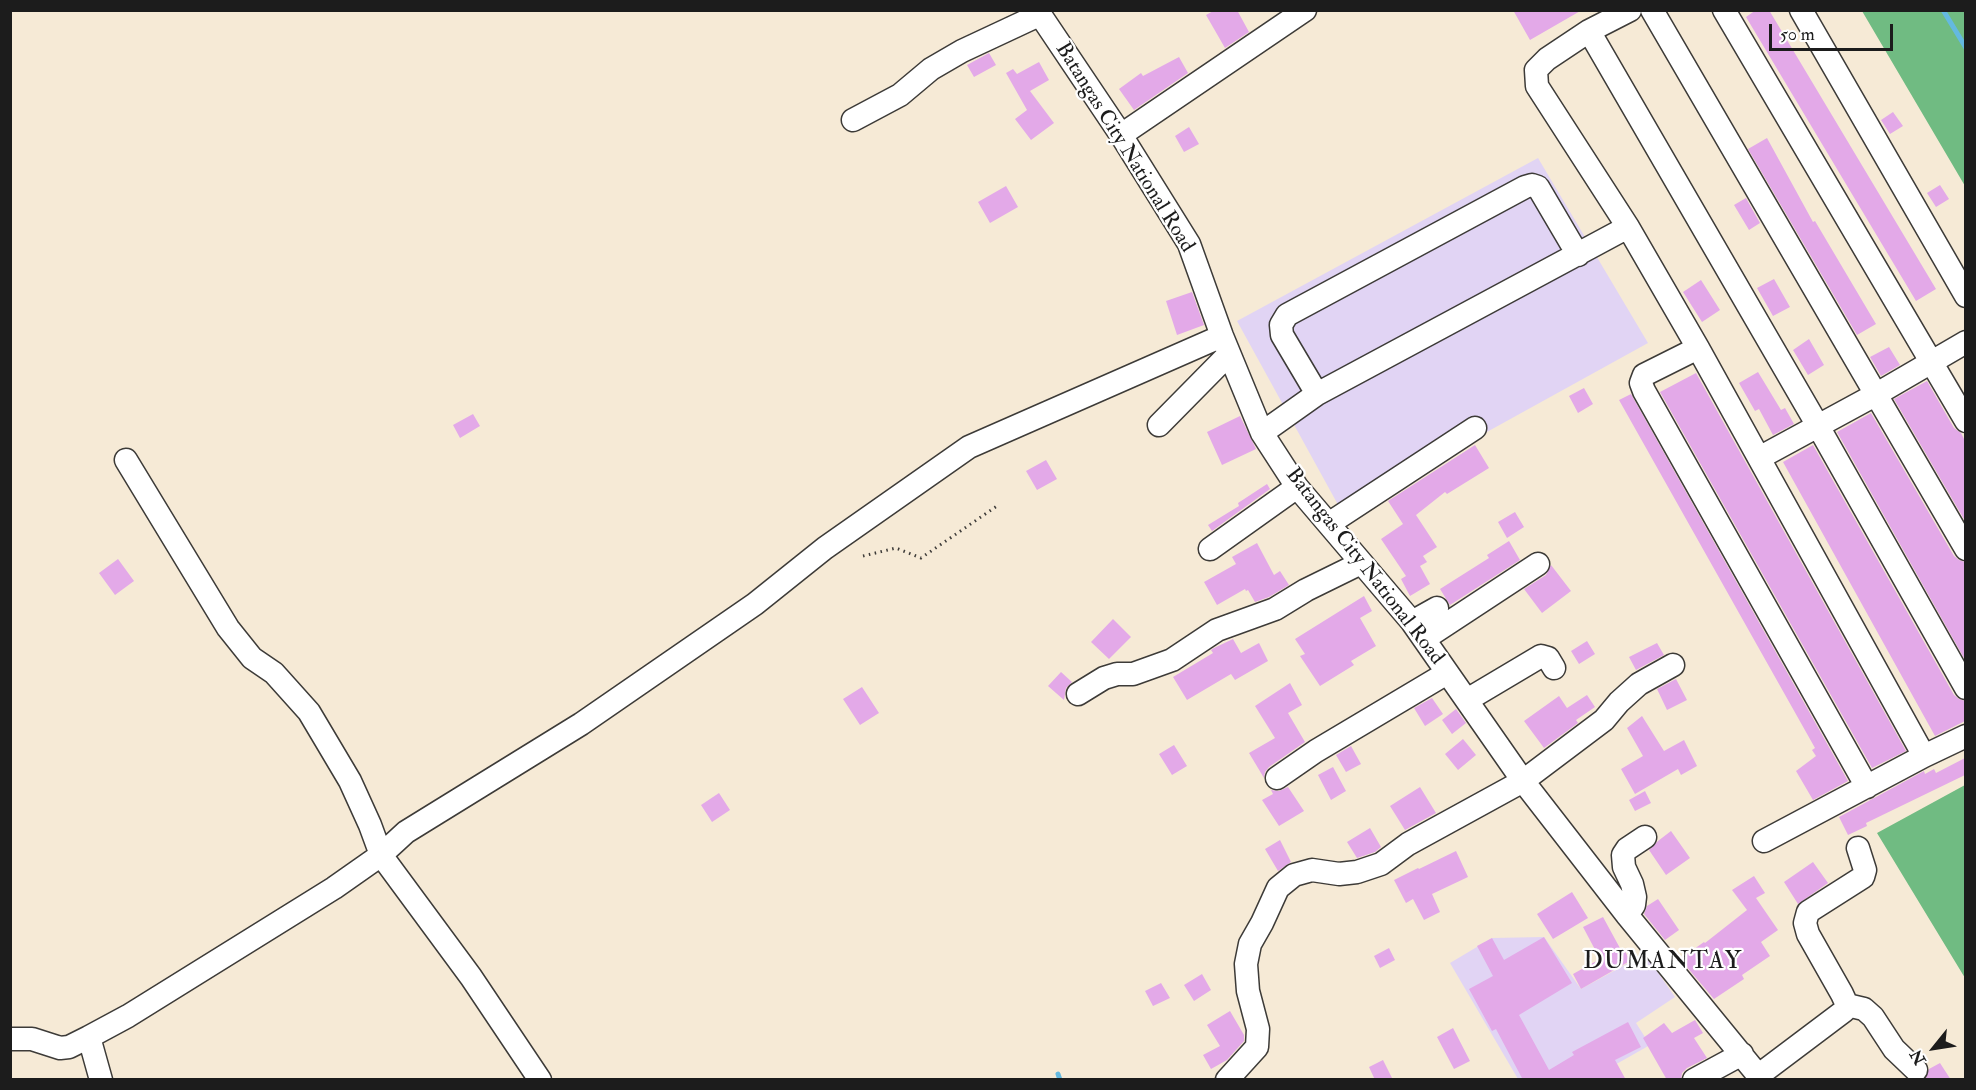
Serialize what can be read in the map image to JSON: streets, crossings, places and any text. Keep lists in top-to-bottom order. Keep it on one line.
{"streets":{"street":["Batangas City National Road"]},"districts":["DUMANTAY"],"scale_bar":"50 m","north":"bottom left"}
